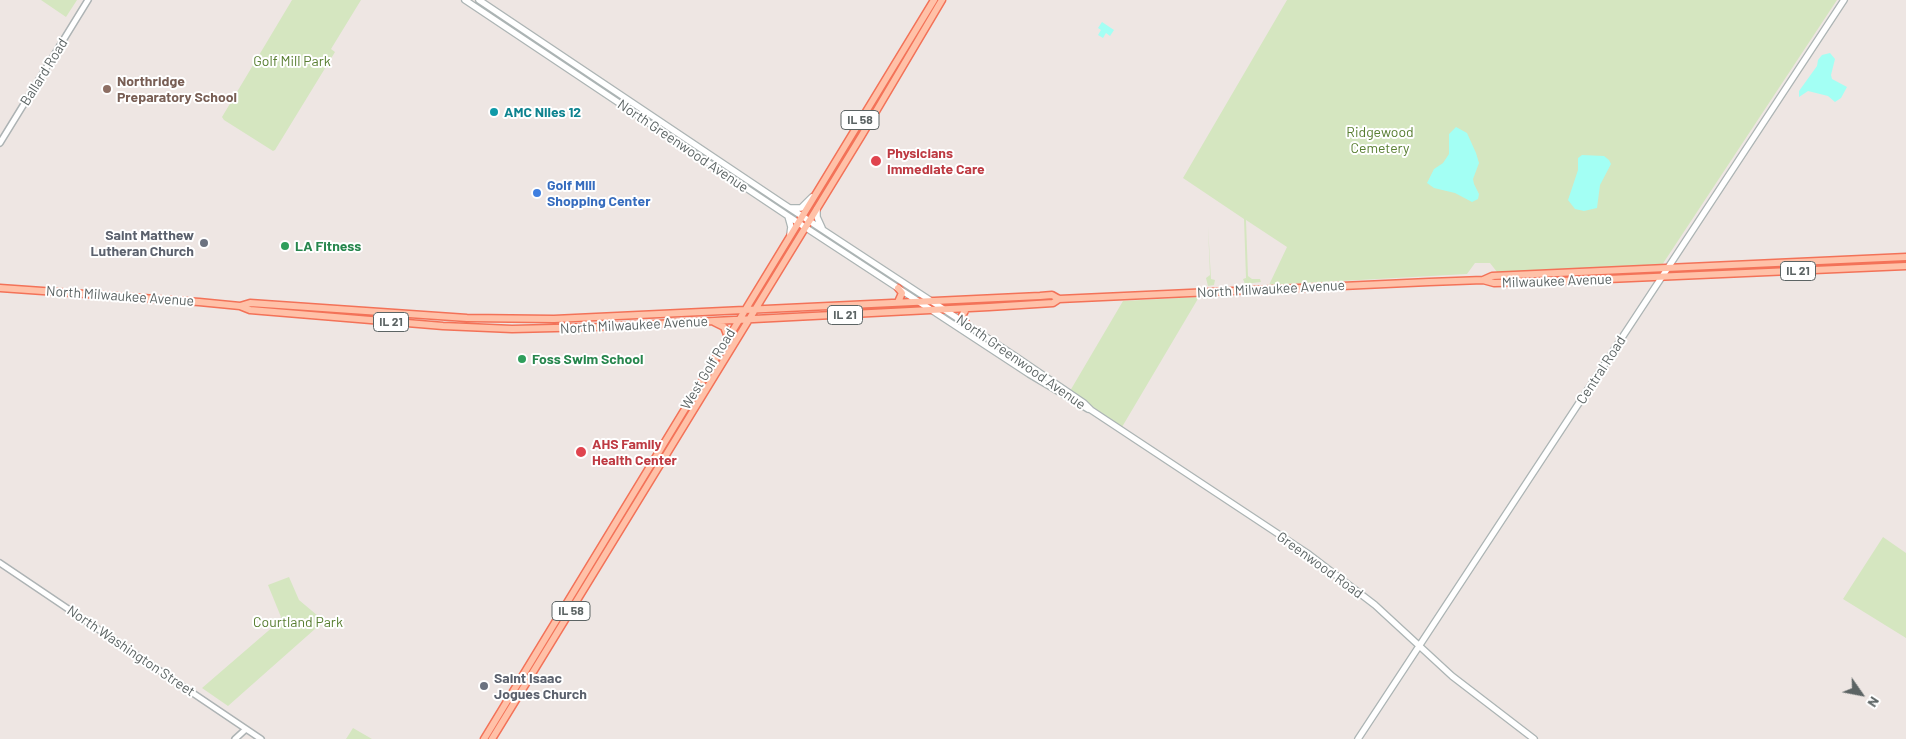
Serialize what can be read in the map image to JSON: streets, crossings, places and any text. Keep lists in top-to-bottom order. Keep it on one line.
{"streets":{"main road":["IL 58","North Greenwood Avenue","IL 21","Milwaukee Avenue","North Milwaukee Avenue","West Golf Road","Central Road","Greenwood Road"],"street":["Ballard Road","North Washington Street"]},"crossings":[["North Greenwood Avenue","North Milwaukee Avenue"],["North Greenwood Avenue","West Golf Road"],["North Greenwood Avenue","Greenwood Road"],["Milwaukee Avenue","North Milwaukee Avenue"],["Milwaukee Avenue","Central Road"],["North Milwaukee Avenue","West Golf Road"],["Central Road","Greenwood Road"]],"parks":["Golf Mill Park","Ridgewood Cemetery","Courtland Park"],"places":["Northridge Preparatory School","AMC Niles 12","Physicians Immediate Care","Golf Mill Shopping Center","Saint Matthew Lutheran Church","LA Fitness","Foss Swim School","AHS Family Health Center","Saint Isaac Jogues Church"],"north":"bottom right"}
